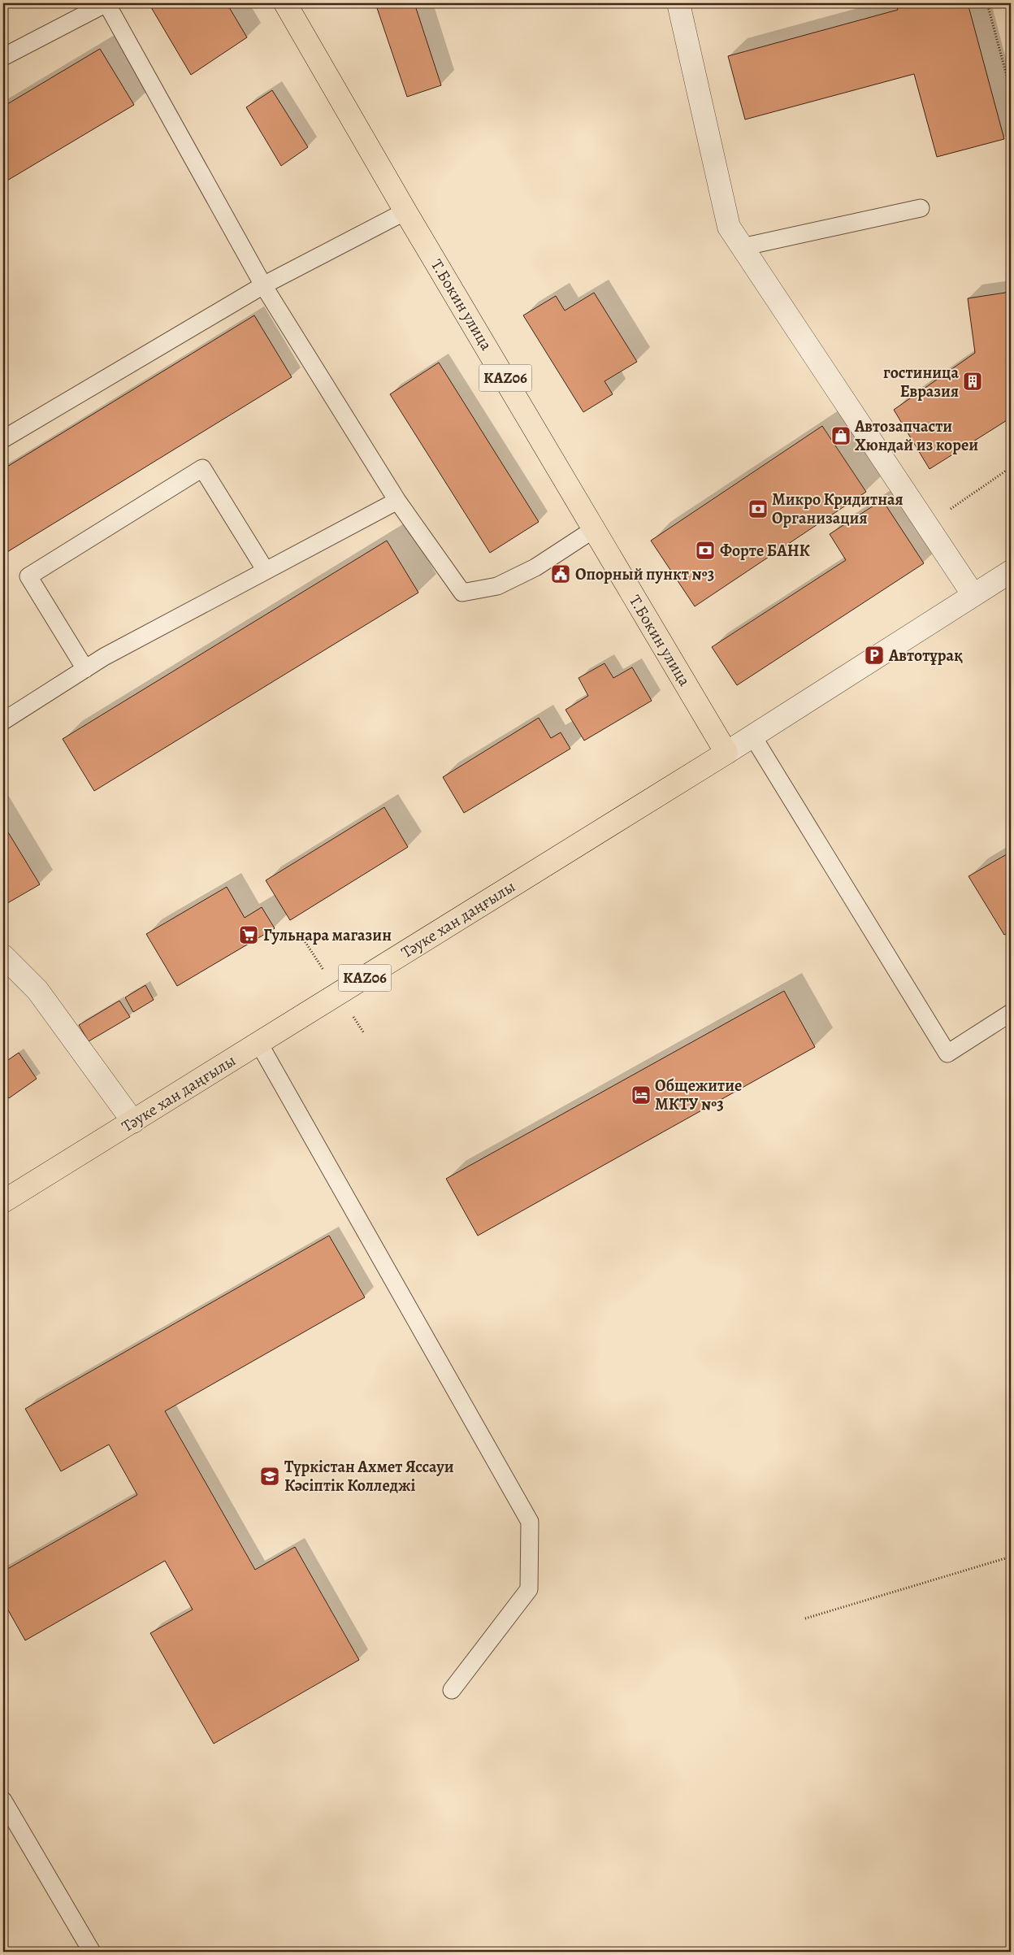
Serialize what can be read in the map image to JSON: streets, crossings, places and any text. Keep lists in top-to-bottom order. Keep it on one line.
{"streets":{"main road":["Т.Бокин улица","KАZ06","Тәуке хан даңғылы"]},"crossings":[["Т.Бокин улица","Тәуке хан даңғылы"]],"places":{"building":["гостиница Евразия"],"shop":["Автозапчасти Хюндай из кореи"],"bank":["Микро Кридитная Организация","Форте БАНК"],"public building":["Опорный пункт №3"],"parking":["Автотұрақ"],"supermarket":["Гульнара магазин"],"hotel":["Общежитие МКТУ №3"],"school or university":["Түркістан Ахмет Яссауи Кәсіптік Колледжі"]}}
